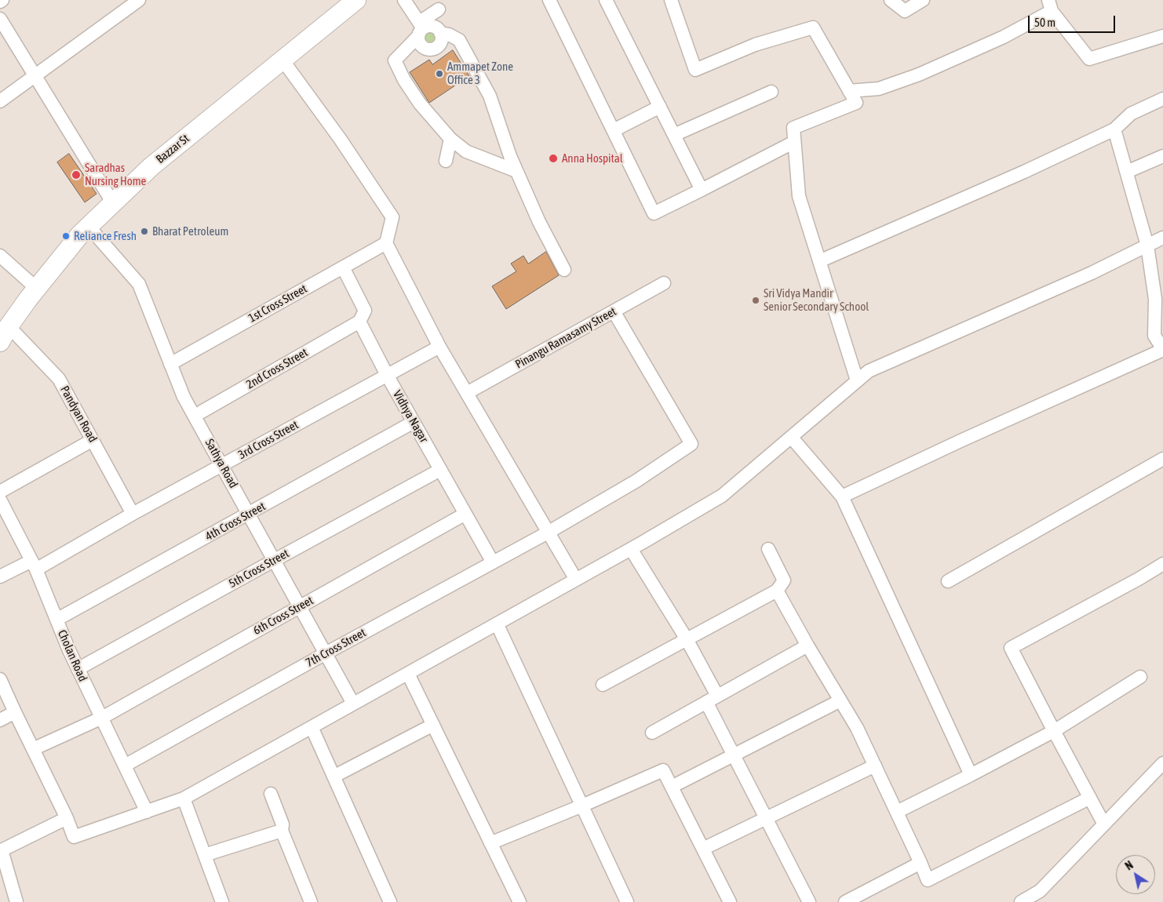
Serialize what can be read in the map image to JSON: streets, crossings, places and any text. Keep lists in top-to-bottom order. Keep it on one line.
{"streets":{"main road":["Bazzar St"],"street":["1st Cross Street","Pinangu Ramasamy Street","2nd Cross Street","Pandyan Road","Vidhya Nagar","3rd Cross Street","Sathya Road","4th Cross Street","5th Cross Street","6th Cross Street","7th Cross Street","Cholan Road"]},"crossings":[["Bazzar St","Pandyan Road"],["Bazzar St","Sathya Road"],["1st Cross Street","Sathya Road"],["Pinangu Ramasamy Street","7th Cross Street"],["2nd Cross Street","Vidhya Nagar"],["2nd Cross Street","Sathya Road"],["Pandyan Road","3rd Cross Street"],["Vidhya Nagar","3rd Cross Street"],["Vidhya Nagar","4th Cross Street"],["Vidhya Nagar","5th Cross Street"],["Vidhya Nagar","6th Cross Street"],["Vidhya Nagar","7th Cross Street"],["3rd Cross Street","Sathya Road"],["3rd Cross Street","Cholan Road"],["Sathya Road","4th Cross Street"],["Sathya Road","5th Cross Street"],["Sathya Road","6th Cross Street"],["Sathya Road","7th Cross Street"],["4th Cross Street","Cholan Road"],["5th Cross Street","Cholan Road"],["6th Cross Street","Cholan Road"],["7th Cross Street","Cholan Road"]],"places":["Ammapet Zone Office 3","Anna Hospital","Saradhas Nursing Home","Bharat Petroleum","Reliance Fresh","Sri Vidya Mandir Senior Secondary School"],"scale_bar":"50 m","north":"top left"}
